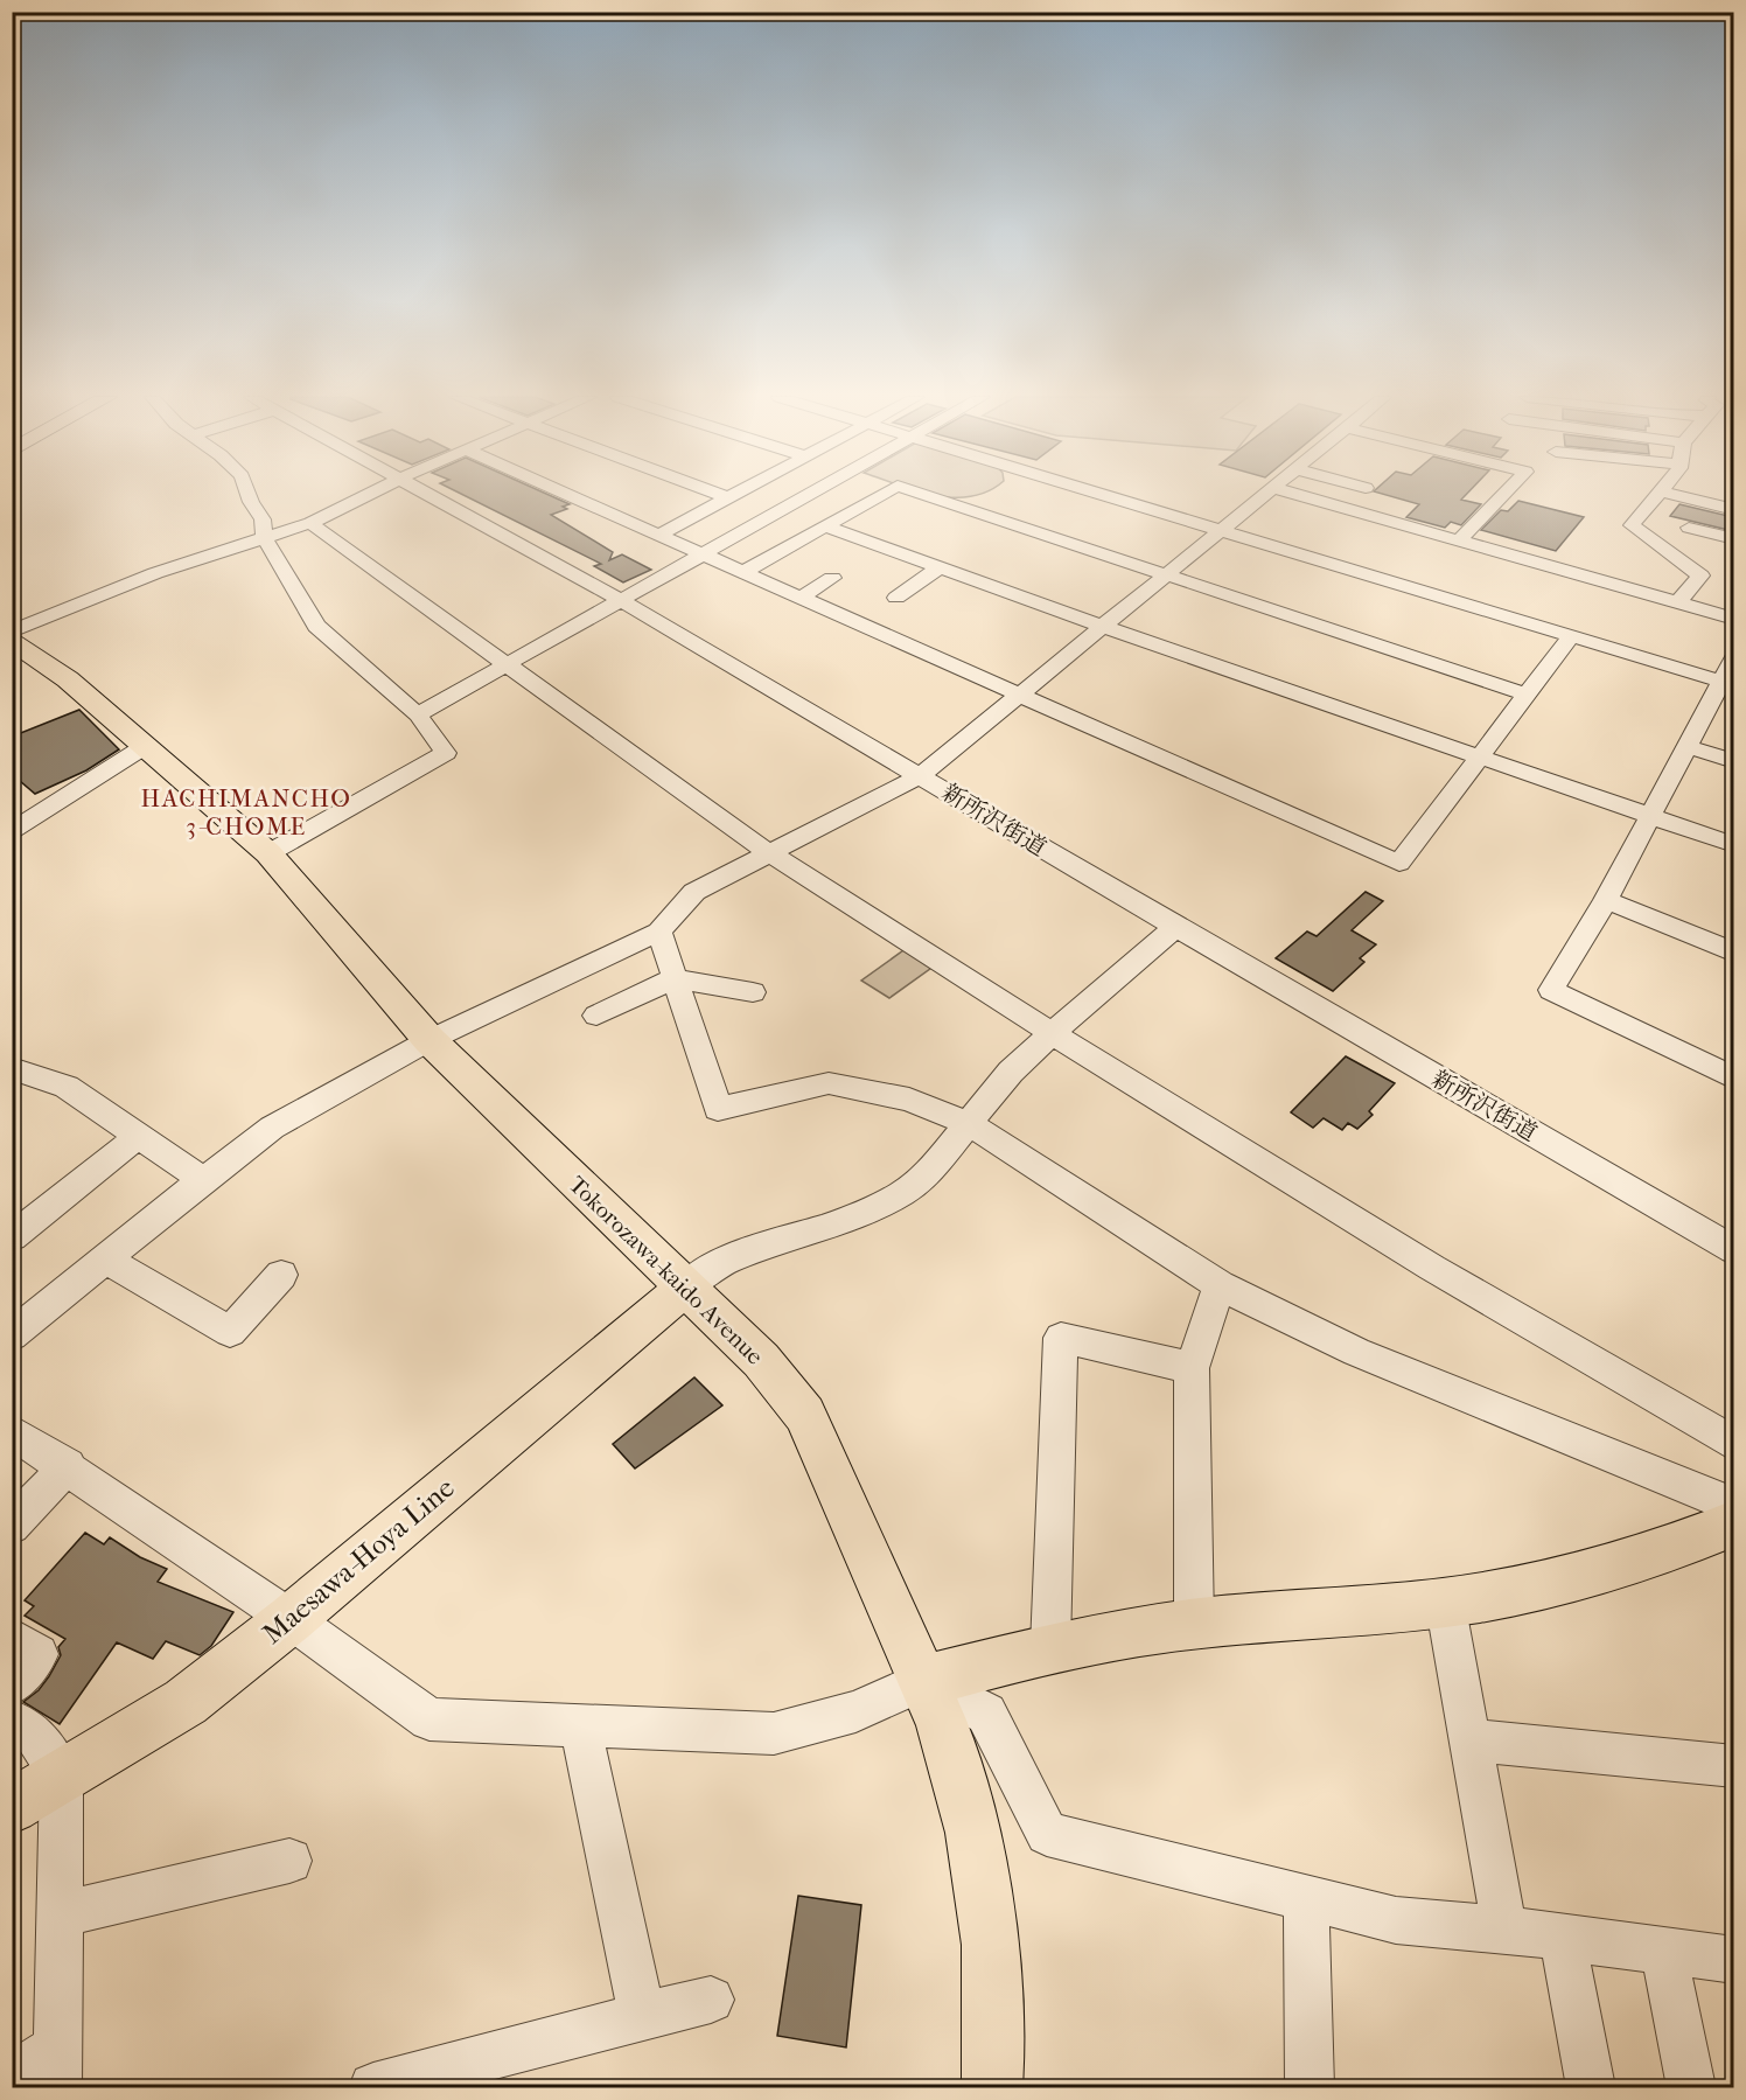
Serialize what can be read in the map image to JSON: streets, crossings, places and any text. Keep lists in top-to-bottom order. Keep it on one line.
{"streets":{"main road":["Tokorozawa-kaido Avenue","Maesawa-Hoya Line"],"street":["新所沢街道"]},"crossings":[["Tokorozawa-kaido Avenue","Maesawa-Hoya Line"]],"districts":["HACHIMANCHO 3-CHOME"]}
